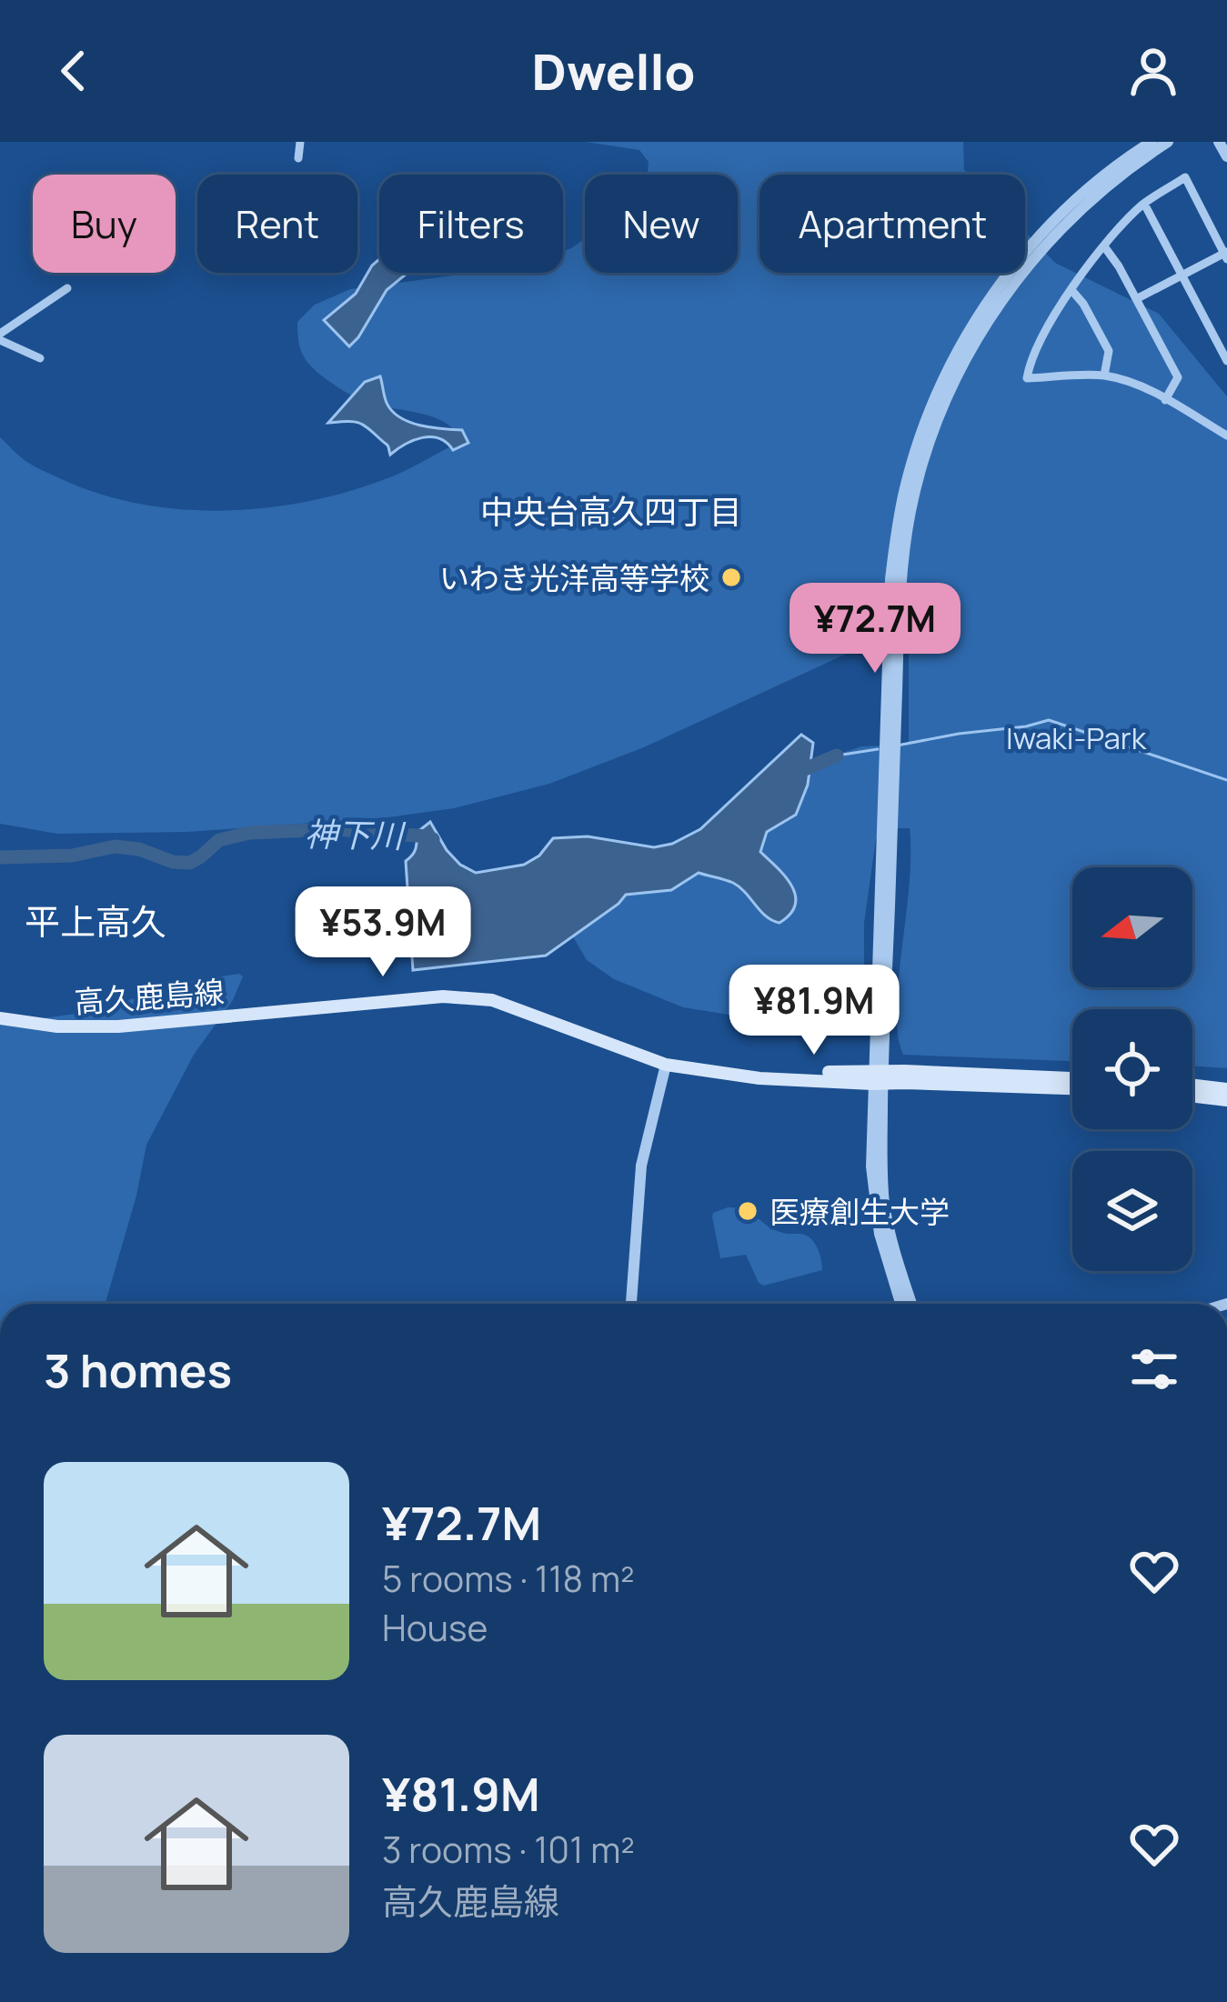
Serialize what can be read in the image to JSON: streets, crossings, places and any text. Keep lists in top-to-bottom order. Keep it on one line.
{"streets":{"main road":["高久鹿島線"]},"districts":["中央台高久四丁目","平上高久"],"water":["神下川"],"parks":["Iwaki-Park"],"places":["いわき光洋高等学校","医療創生大学"],"north":"left","page":{"header":"Dwello","chip":["Buy","Rent","Filters","New","Apartment"],"price":["¥72.7M","¥53.9M","¥81.9M"],"heading":"3 homes","list":[{"name":"¥72.7M","note":"5 rooms · 118 m² · House"},{"name":"¥81.9M","note":"3 rooms · 101 m² · 高久鹿島線"}]}}
